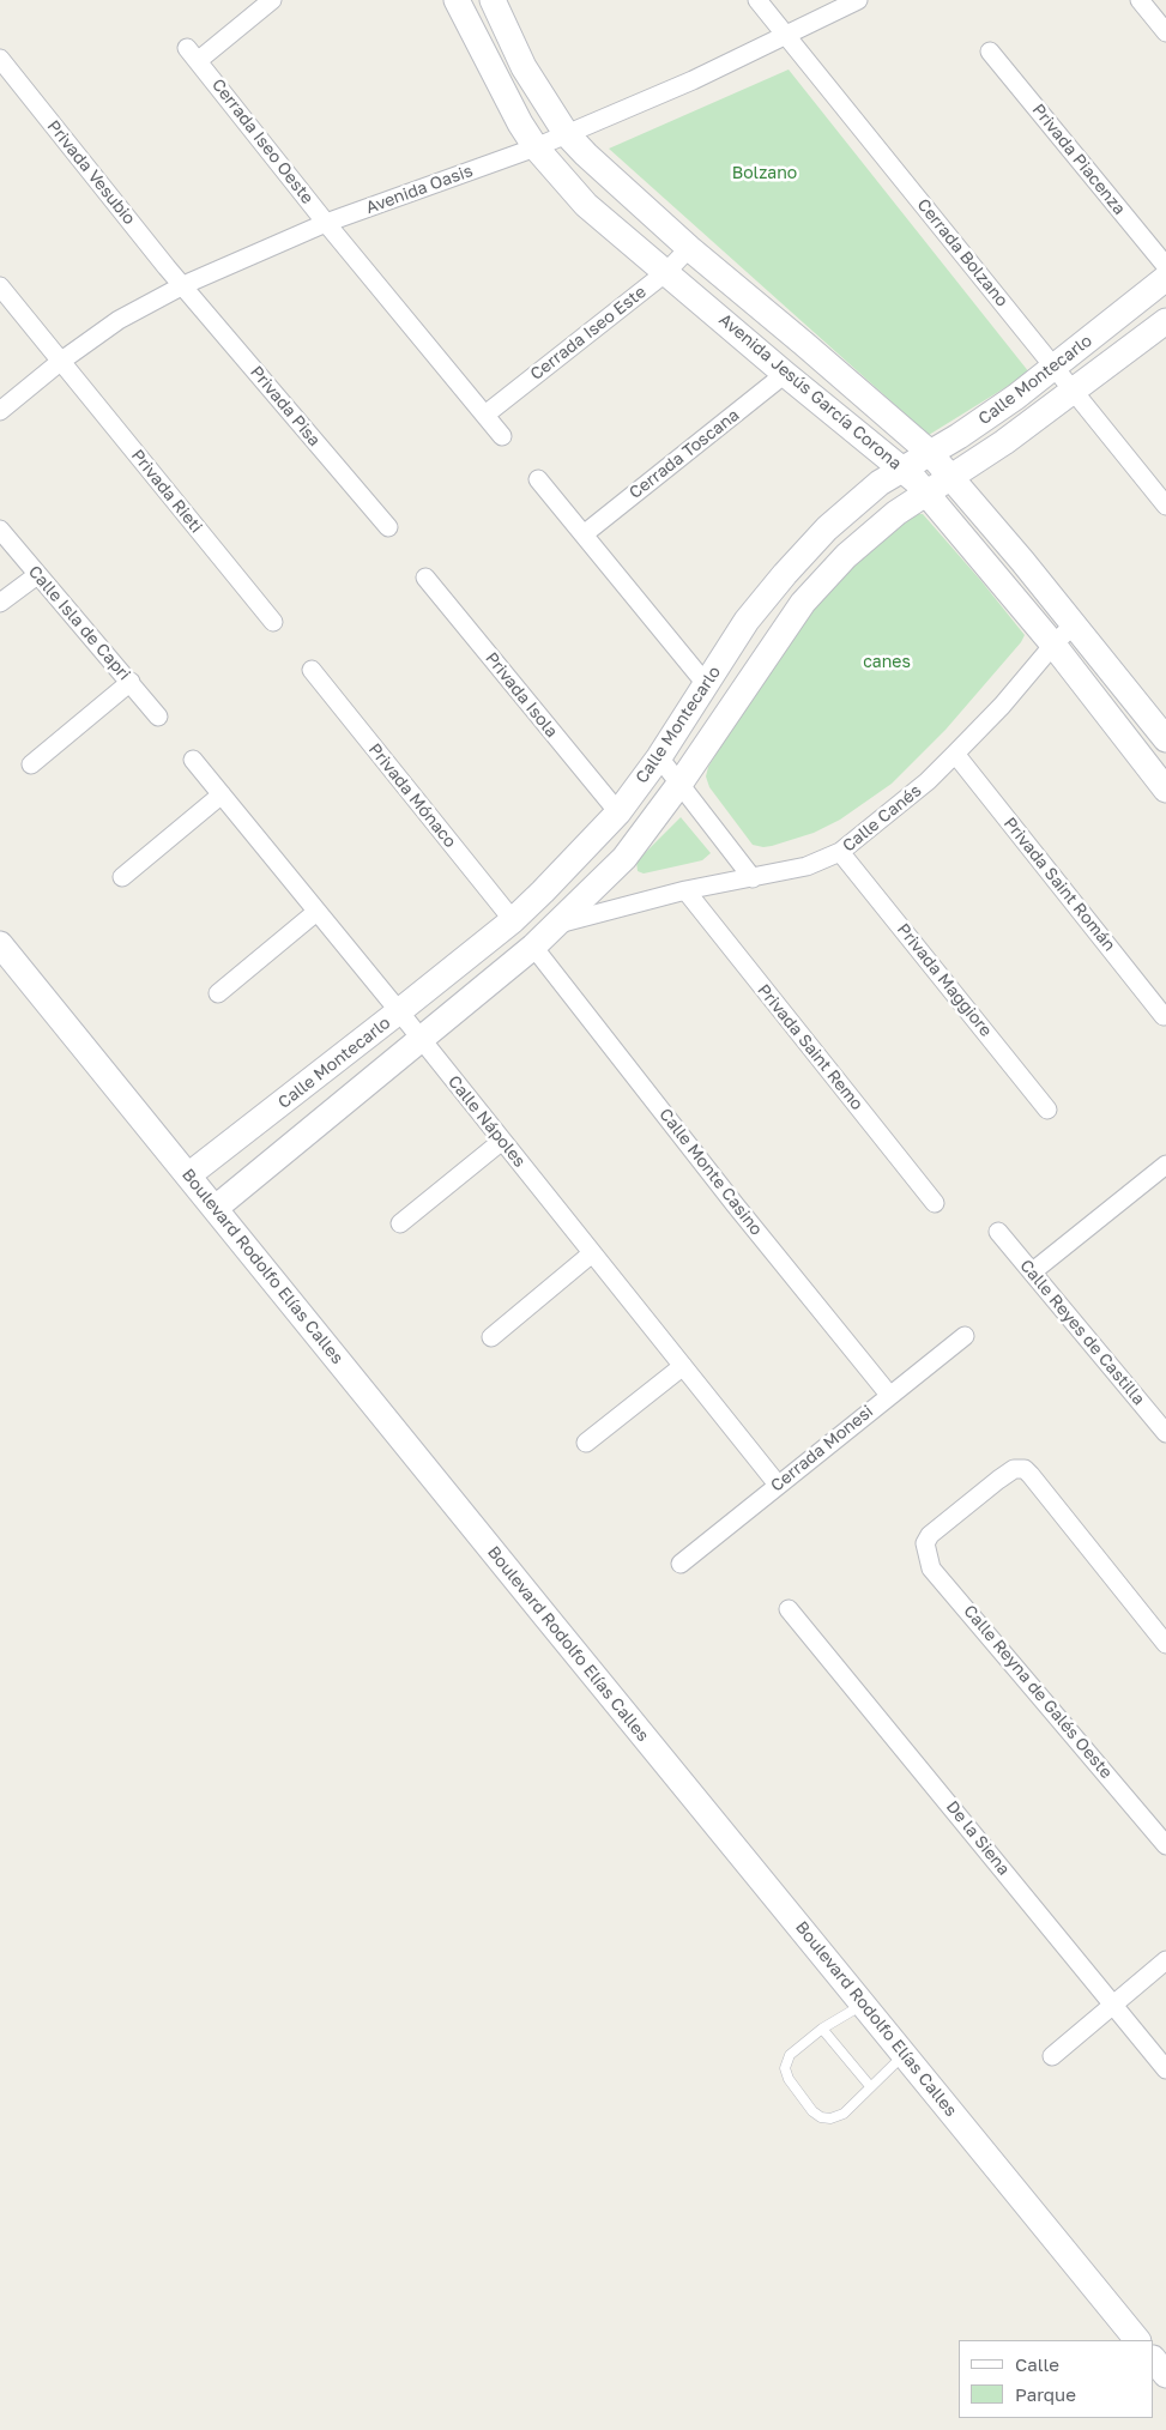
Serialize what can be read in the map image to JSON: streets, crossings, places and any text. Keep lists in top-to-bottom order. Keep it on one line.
{"streets":{"street":["Cerrada Iseo Oeste","Privada Piacenza","Privada Vesubio","Avenida Oasis","Cerrada Bolzano","Cerrada Iseo Este","Calle Montecarlo","Avenida Jesús García Corona","Privada Pisa","Cerrada Toscana","Privada Rieti","Calle Isla de Capri","Privada Isola","Privada Mónaco","Calle Canés","Privada Saint Román","Privada Maggiore","Privada Saint Remo","Calle Nápoles","Calle Monte Casino","Boulevard Rodolfo Elías Calles","Calle Reyes de Castilla","Cerrada Monesi","Calle Reyna de Galés Oeste","De la Siena"]},"crossings":[["Cerrada Iseo Oeste","Avenida Oasis"],["Privada Vesubio","Avenida Oasis"],["Privada Vesubio","Privada Pisa"],["Avenida Oasis","Cerrada Bolzano"],["Avenida Oasis","Avenida Jesús García Corona"],["Avenida Oasis","Privada Pisa"],["Avenida Oasis","Privada Rieti"],["Cerrada Bolzano","Calle Montecarlo"],["Cerrada Iseo Este","Avenida Jesús García Corona"],["Calle Montecarlo","Avenida Jesús García Corona"],["Calle Montecarlo","Privada Isola"],["Calle Montecarlo","Privada Mónaco"],["Calle Montecarlo","Calle Canés"],["Calle Montecarlo","Calle Nápoles"],["Calle Montecarlo","Calle Monte Casino"],["Calle Montecarlo","Boulevard Rodolfo Elías Calles"],["Avenida Jesús García Corona","Cerrada Toscana"],["Avenida Jesús García Corona","Calle Canés"],["Calle Canés","Privada Saint Román"],["Calle Canés","Privada Maggiore"],["Calle Canés","Privada Saint Remo"],["Calle Nápoles","Cerrada Monesi"],["Calle Monte Casino","Cerrada Monesi"]],"parks":["Bolzano","canes"],"legend":["Calle","Parque"]}
